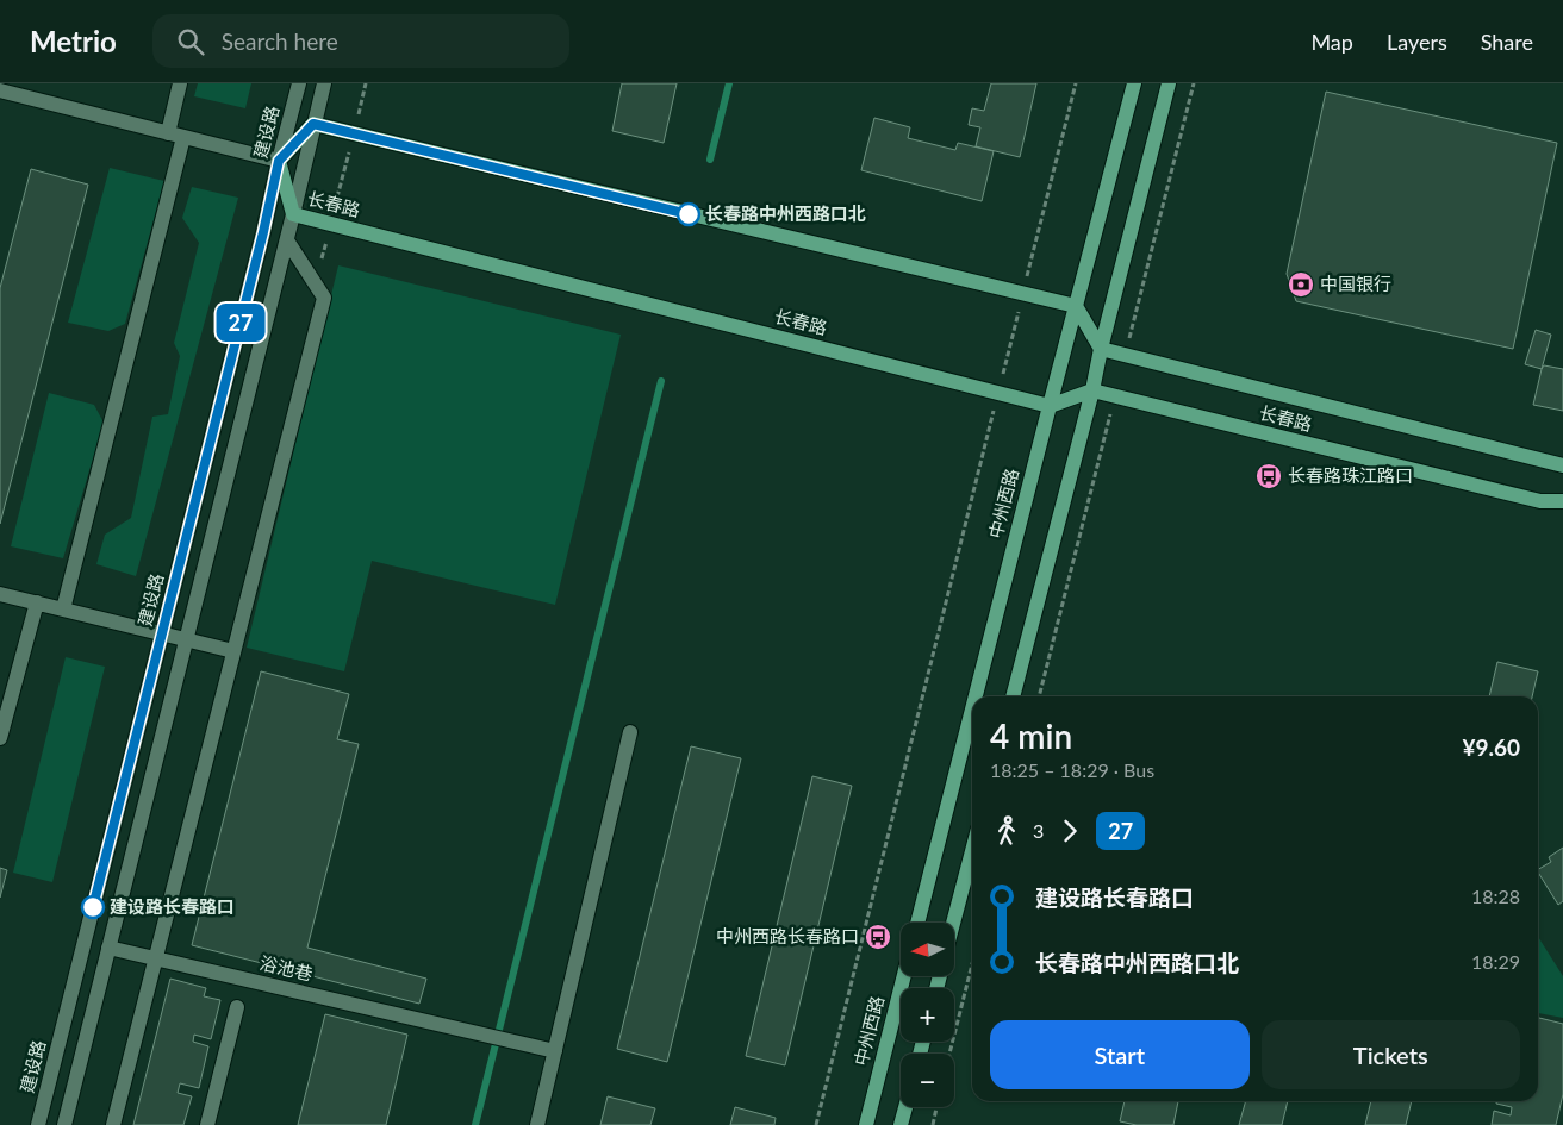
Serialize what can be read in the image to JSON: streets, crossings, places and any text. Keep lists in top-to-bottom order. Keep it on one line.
{"streets":{"main road":["长春路","中州西路"],"street":["建设路","浴池巷"]},"crossings":[["建设路","长春路"],["长春路","中州西路"]],"places":{"other":["长春路中州西路口北","建设路长春路口"],"bank":["中国银行"],"bus stop":["长春路珠江路口","中州西路长春路口"]},"lines":["bus line 27"],"north":"left","page":{"header":"Metrio","search":"Search here","nav":["Map","Layers","Share"],"on_map":"27","heading":["4 min","18:25 – 18:29 · Bus","¥9.60"],"legs":["3","27"],"list":[{"name":"建设路长春路口","value":"18:28"},{"name":"长春路中州西路口北","value":"18:29"}],"map_buttons":["+","−"],"buttons":["Start","Tickets"]}}
